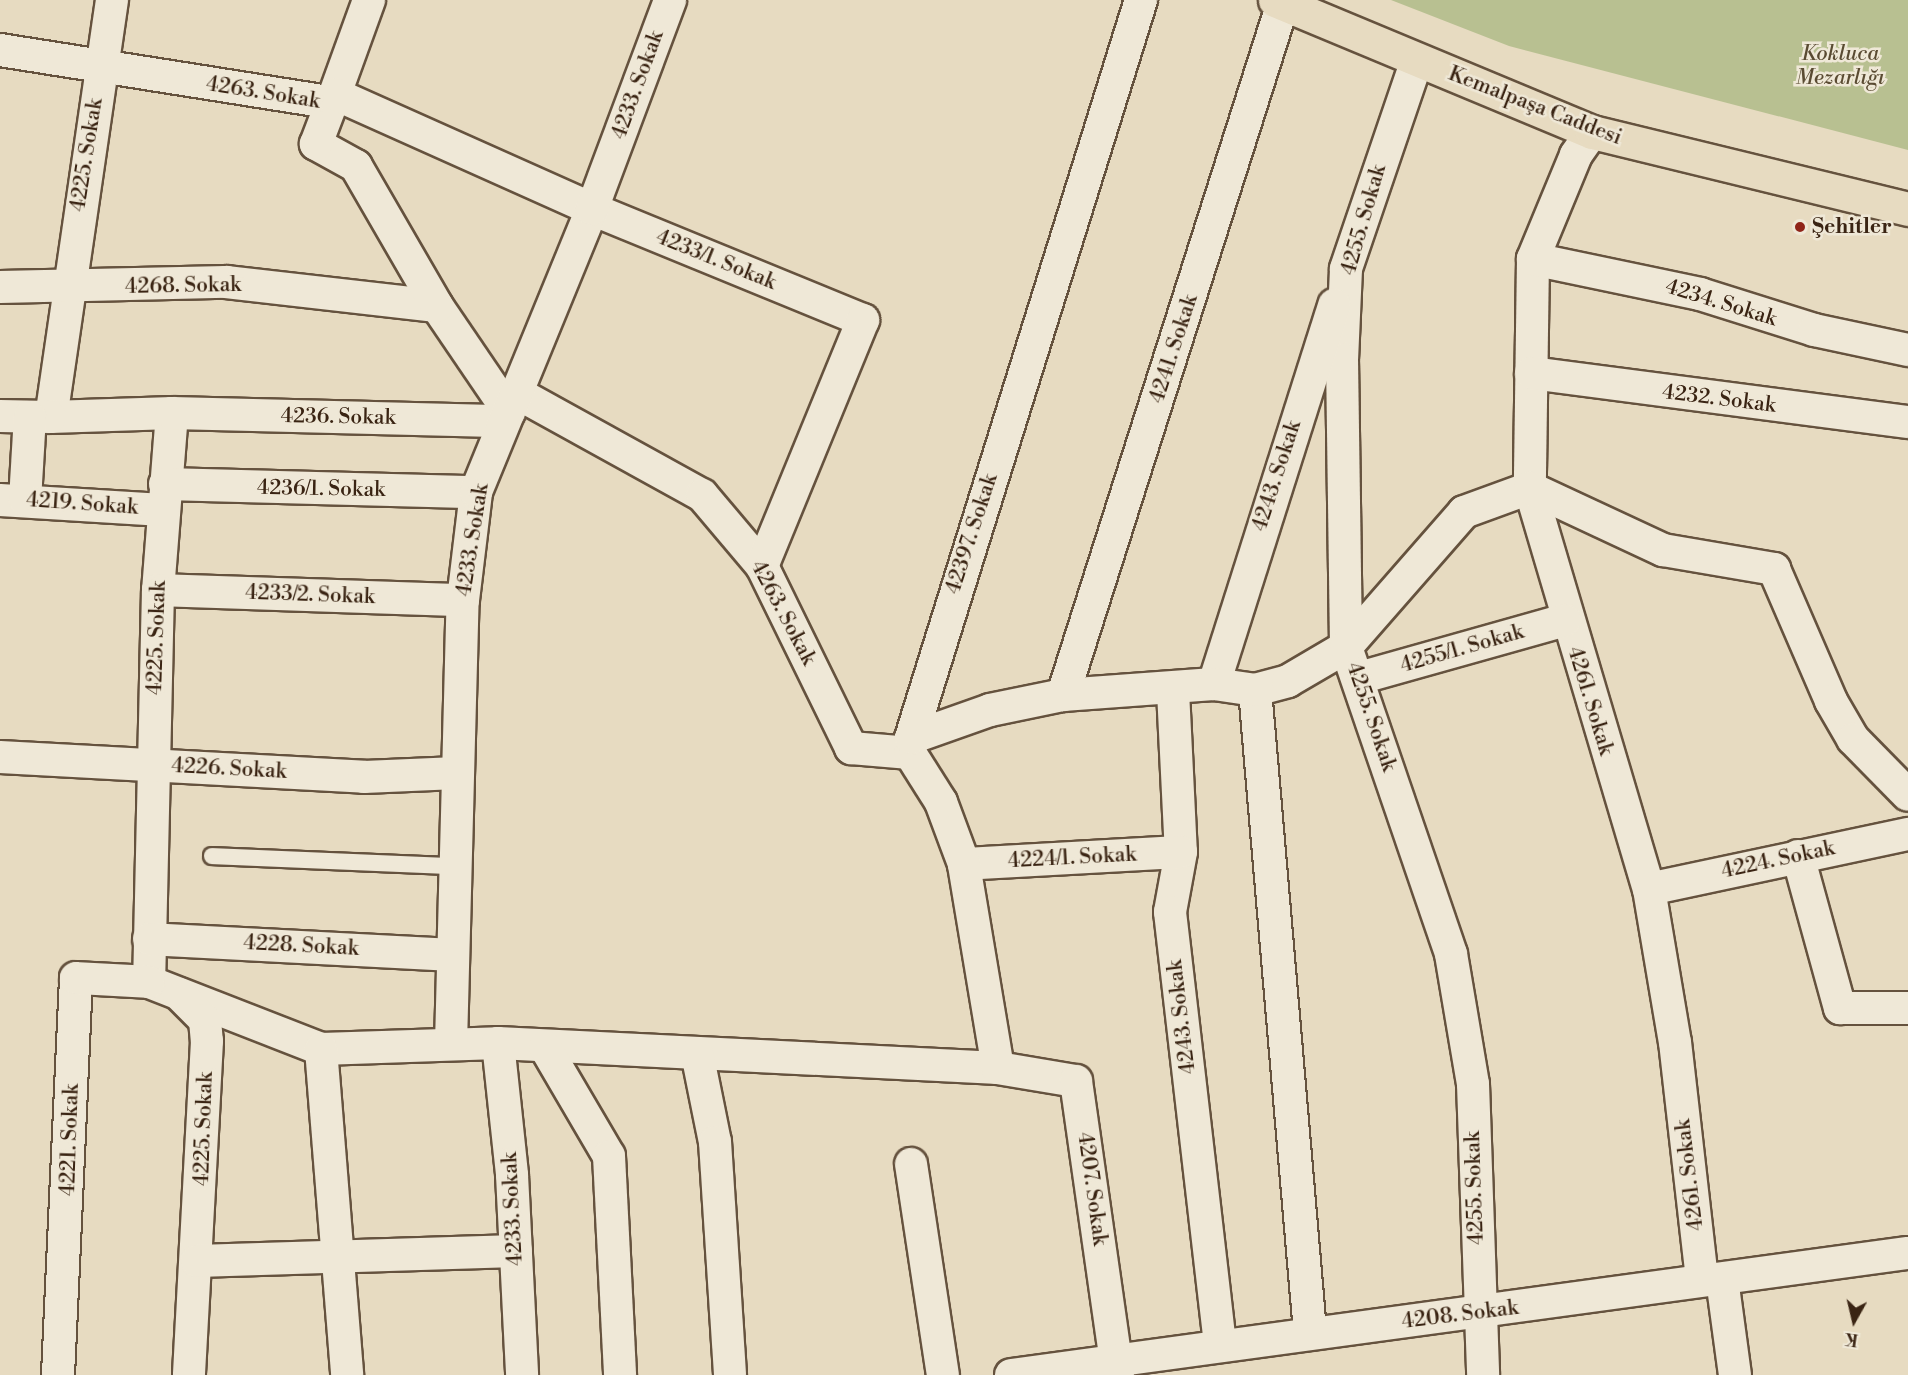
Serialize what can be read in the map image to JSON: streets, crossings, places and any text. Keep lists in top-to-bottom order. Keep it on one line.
{"streets":{"main road":["Kemalpaşa Caddesi"],"street":["4233. Sokak","4263. Sokak","4225. Sokak","4255. Sokak","4233/1. Sokak","4268. Sokak","4234. Sokak","4241. Sokak","4232. Sokak","4236. Sokak","4243. Sokak","4236/1. Sokak","4219. Sokak","42397. Sokak","4233/2. Sokak","4255/1. Sokak","4261. Sokak","4226. Sokak","4224/1. Sokak","4224. Sokak","4228. Sokak","4221. Sokak","4207. Sokak","4208. Sokak"]},"crossings":[["4233. Sokak","4263. Sokak"],["4233. Sokak","4233/1. Sokak"],["4233. Sokak","4236. Sokak"],["4233. Sokak","4236/1. Sokak"],["4233. Sokak","4233/2. Sokak"],["4233. Sokak","4226. Sokak"],["4233. Sokak","4228. Sokak"],["4263. Sokak","4225. Sokak"],["4263. Sokak","4233/1. Sokak"],["4263. Sokak","4268. Sokak"],["4263. Sokak","4236. Sokak"],["4263. Sokak","42397. Sokak"],["Kemalpaşa Caddesi","4255. Sokak"],["Kemalpaşa Caddesi","4241. Sokak"],["Kemalpaşa Caddesi","4261. Sokak"],["4225. Sokak","4268. Sokak"],["4225. Sokak","4236. Sokak"],["4225. Sokak","4236/1. Sokak"],["4225. Sokak","4219. Sokak"],["4225. Sokak","4233/2. Sokak"],["4225. Sokak","4226. Sokak"],["4225. Sokak","4228. Sokak"],["4225. Sokak","4221. Sokak"],["4255. Sokak","4243. Sokak"],["4255. Sokak","4255/1. Sokak"],["4255. Sokak","4208. Sokak"],["4234. Sokak","4261. Sokak"],["4232. Sokak","4261. Sokak"],["4243. Sokak","4224/1. Sokak"],["4243. Sokak","4208. Sokak"],["4236/1. Sokak","4219. Sokak"],["4255/1. Sokak","4261. Sokak"],["4261. Sokak","4224. Sokak"],["4261. Sokak","4208. Sokak"],["4207. Sokak","4208. Sokak"]],"parks":["Kokluca Mezarlığı"],"places":["Şehitler"],"north":"bottom"}
